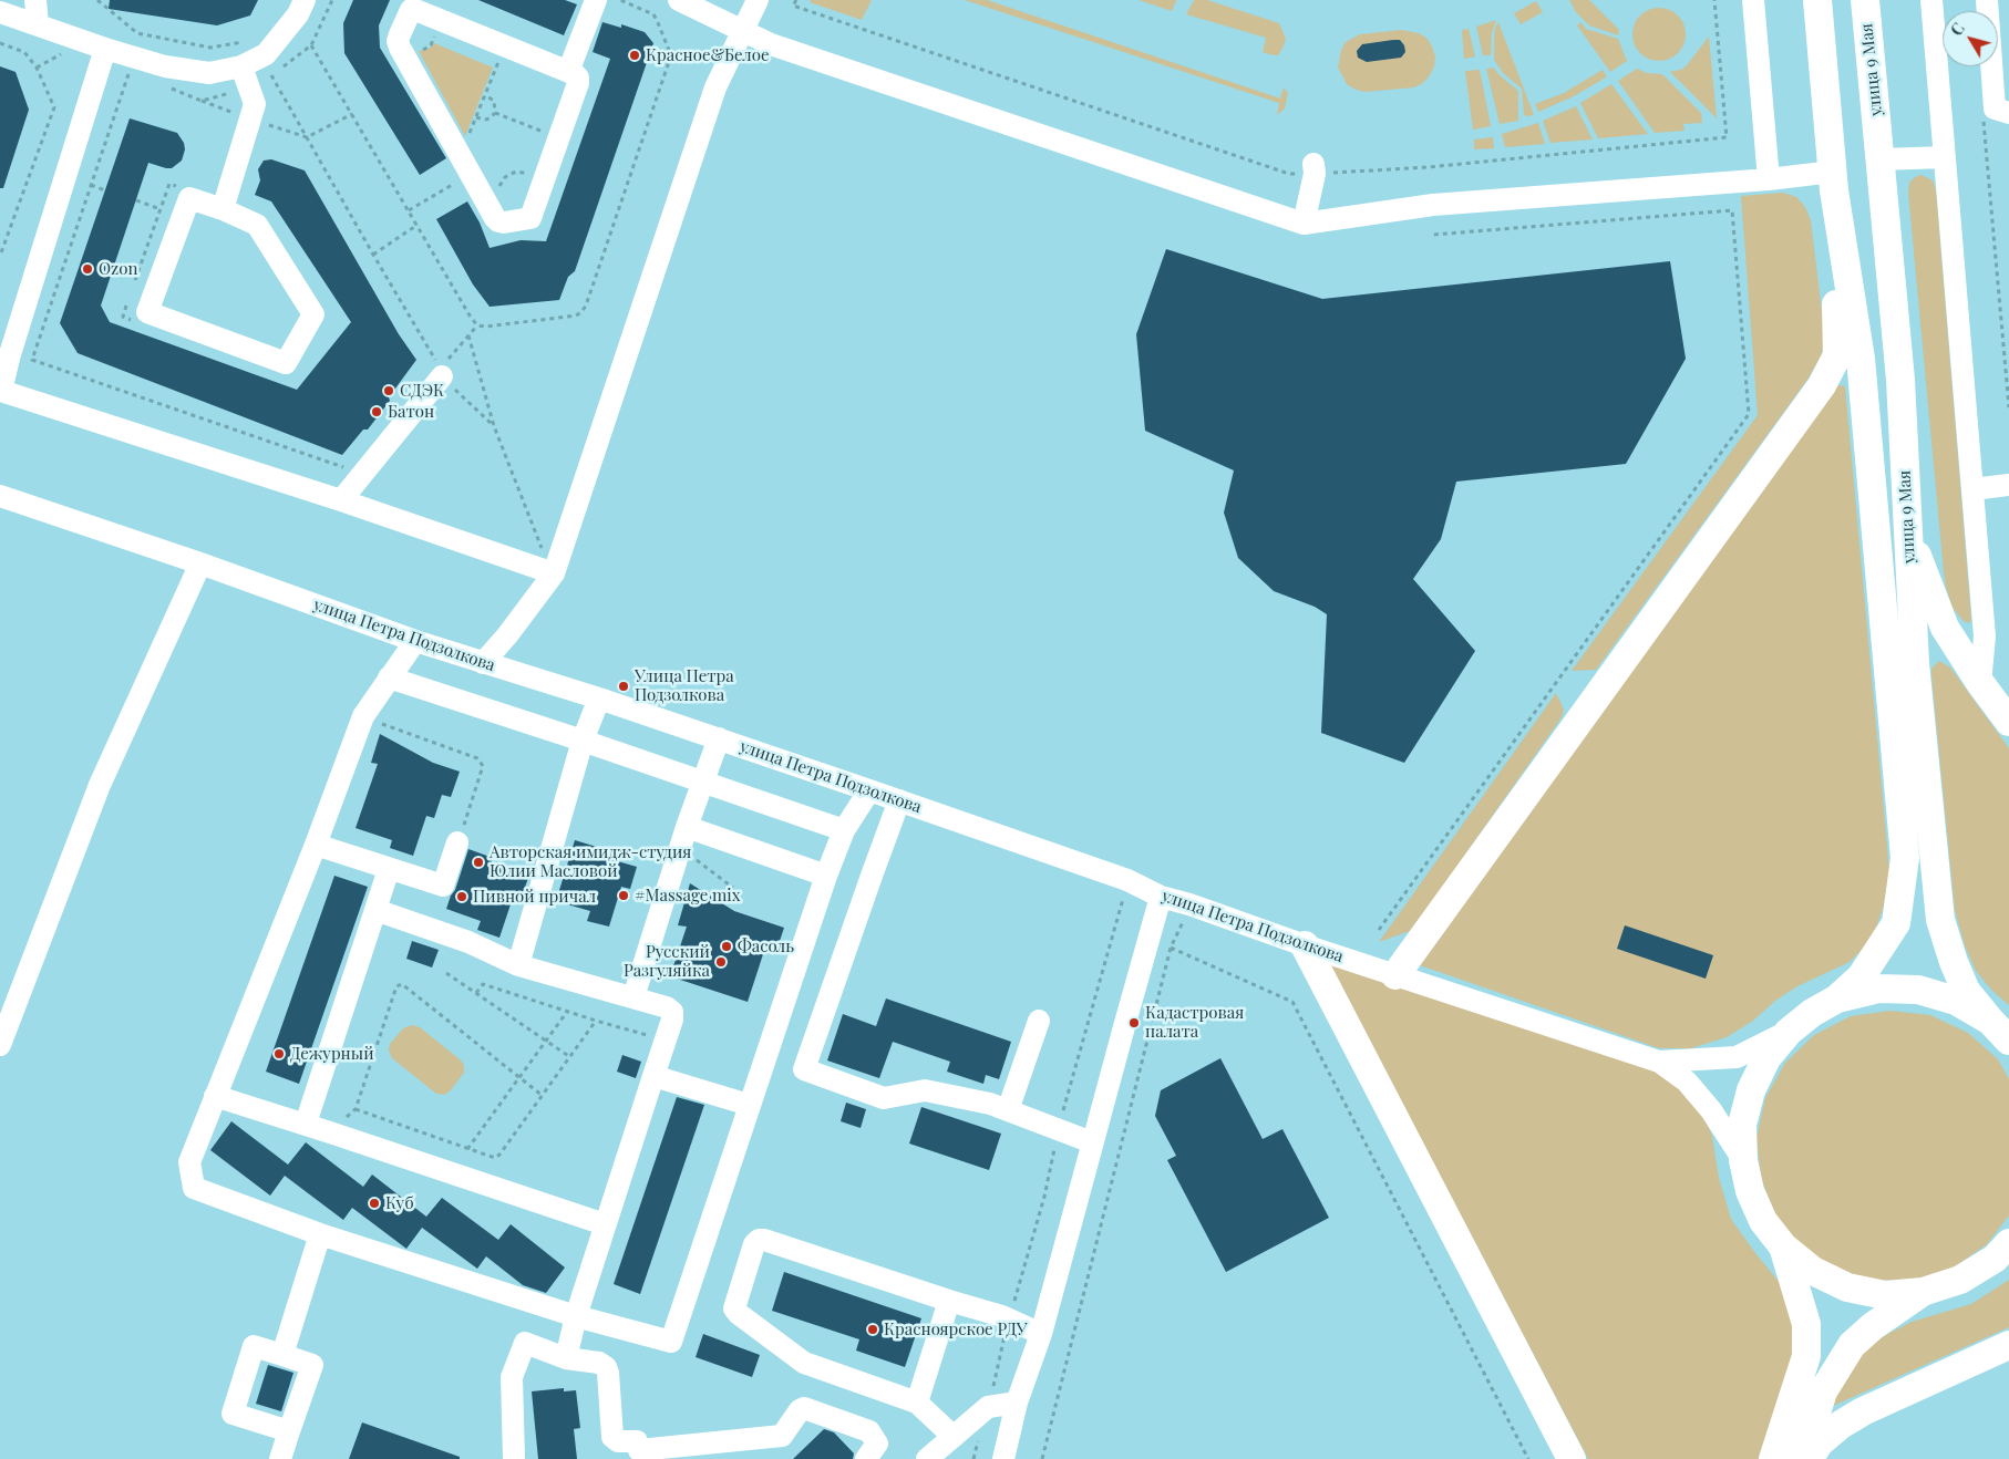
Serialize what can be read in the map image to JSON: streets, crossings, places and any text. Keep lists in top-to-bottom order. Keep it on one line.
{"streets":{"main road":["улица 9 Мая"],"street":["улица Петра Подзолкова"]},"places":["Красное&Белое","Ozon","СДЭК","Батон","Улица Петра Подзолкова","Авторская имидж-студия Юлии Масловой","#Massage mix","Пивной причал","Фасоль","Русский Разгуляйка","Кадастровая палата","Дежурный","Куб","Красноярское РДУ"],"north":"top left"}
